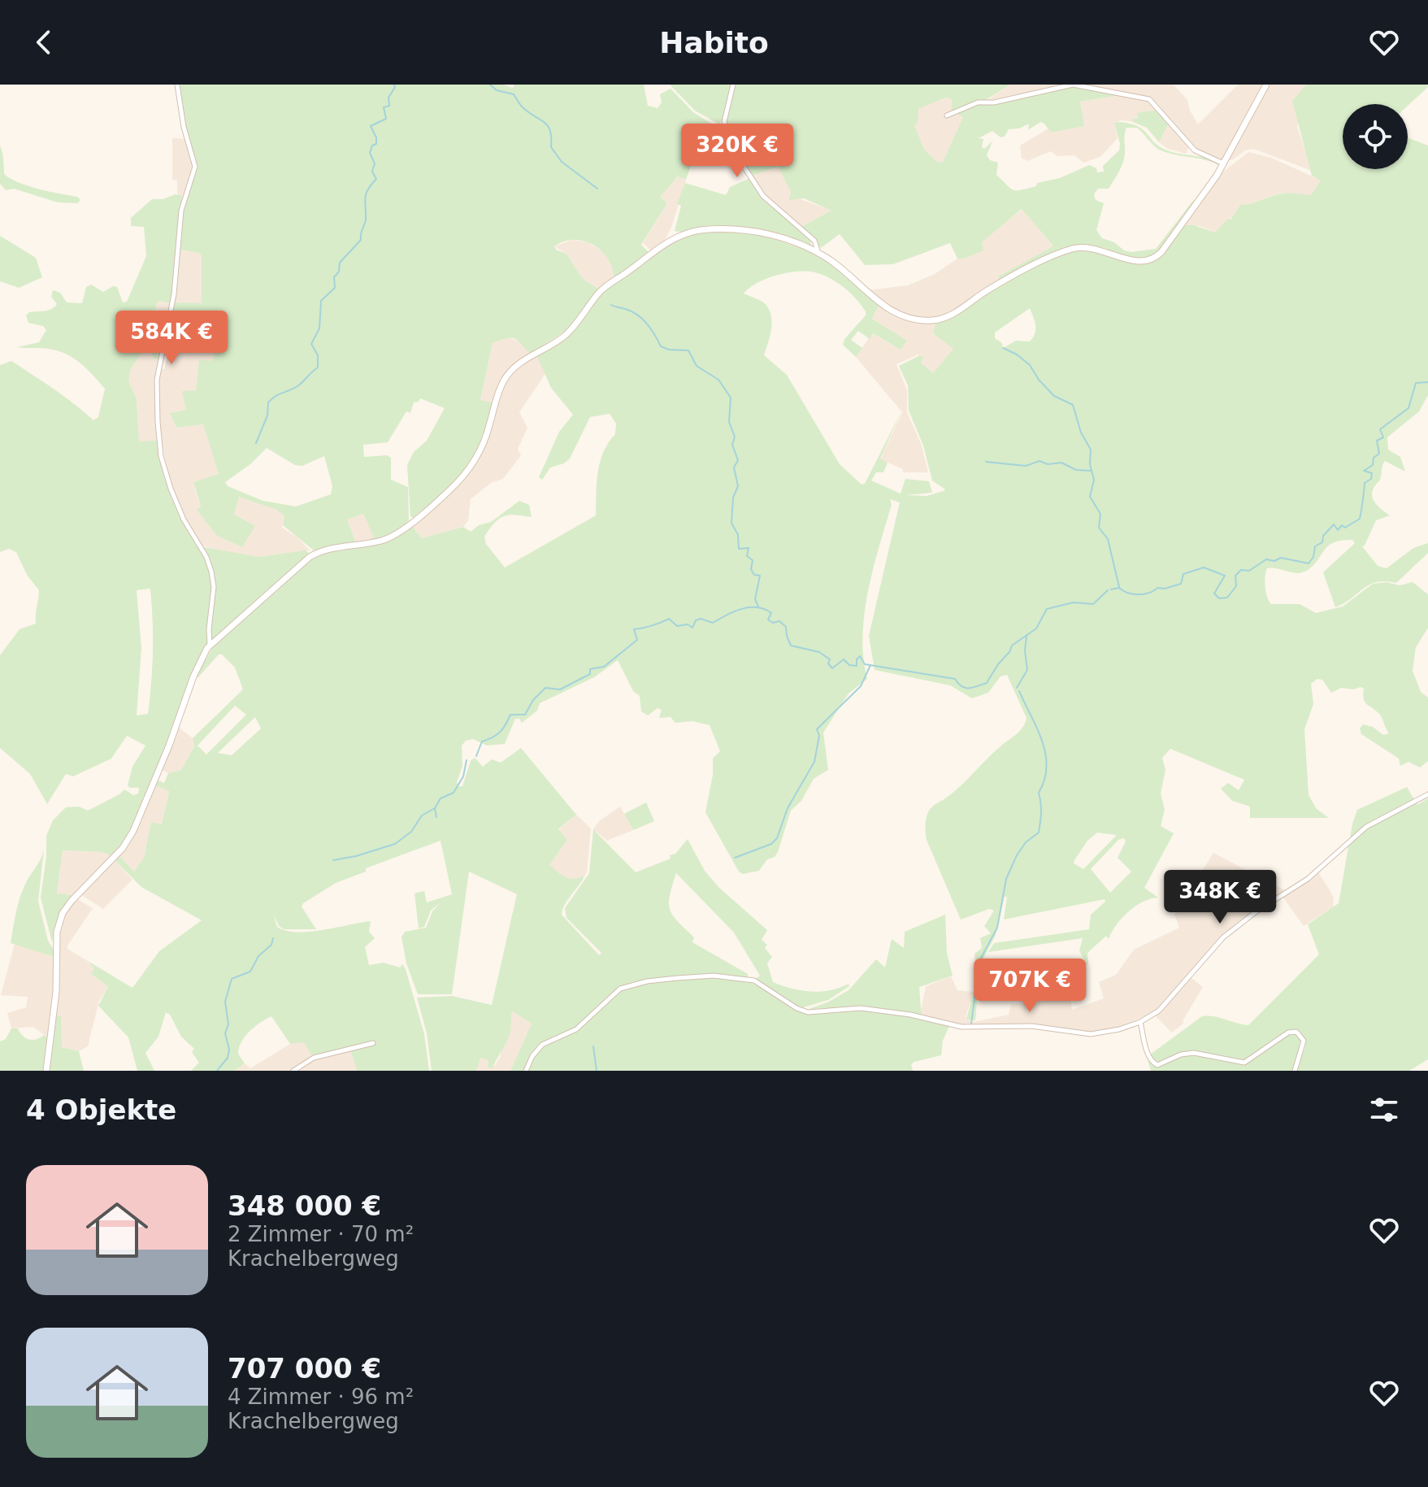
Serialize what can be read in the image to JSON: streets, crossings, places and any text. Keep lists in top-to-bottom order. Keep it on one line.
{"page":{"header":"Habito","price":["320K €","584K €","348K €","707K €"],"heading":"4 Objekte","list":[{"name":"348 000 €","note":"2 Zimmer · 70 m² · Krachelbergweg"},{"name":"707 000 €","note":"4 Zimmer · 96 m² · Krachelbergweg"}]}}
